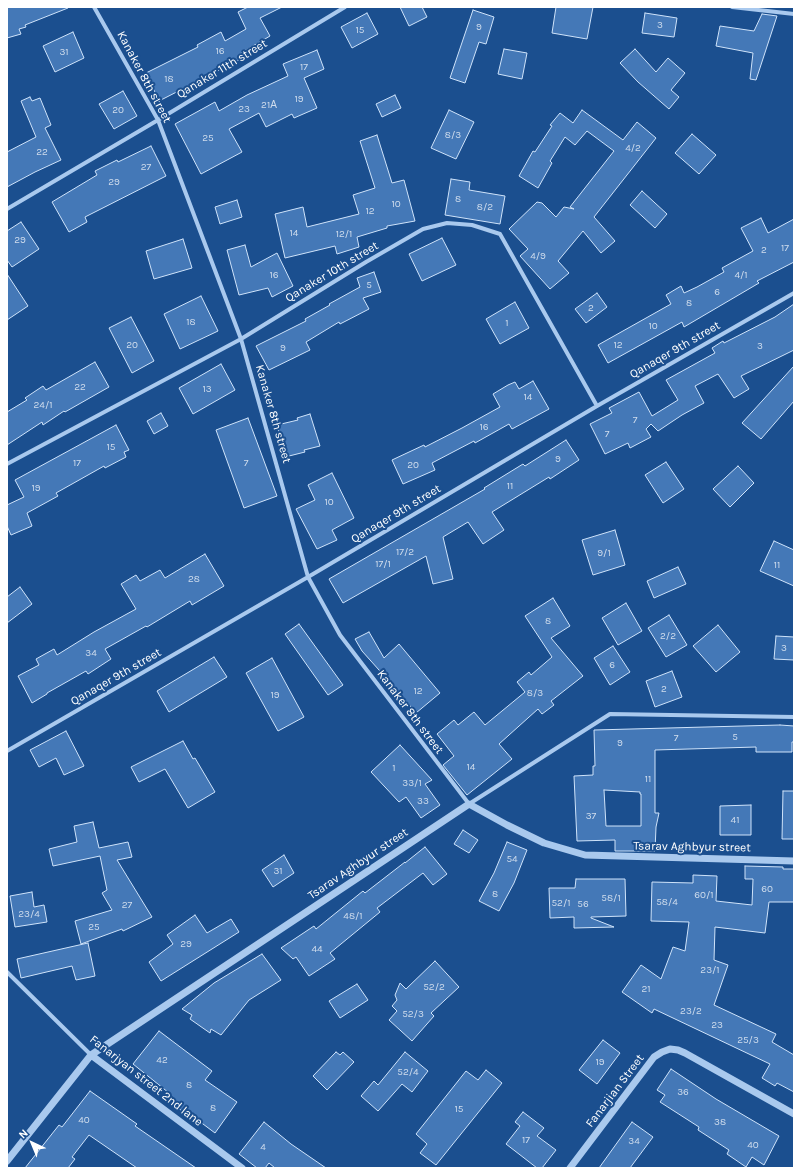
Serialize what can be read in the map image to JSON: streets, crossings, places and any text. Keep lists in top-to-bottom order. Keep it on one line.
{"streets":{"street":["Qanaker 11th street","Kanaker 8th street","Qanaker 10th street","Qanaqer 9th street","Tsarav Aghbyur street","Fanarjyan street 2nd lane","Fanarjian Street"]},"crossings":[["Qanaker 11th street","Kanaker 8th street"],["Kanaker 8th street","Qanaker 10th street"],["Kanaker 8th street","Qanaqer 9th street"],["Kanaker 8th street","Tsarav Aghbyur street"],["Qanaker 10th street","Qanaqer 9th street"],["Tsarav Aghbyur street","Fanarjyan street 2nd lane"]],"house_numbers":["3","9","15","16","31","17","18","19","21А","23","20","8/3","25","4/2","22","27","29","8","10","8/2","12","14","12/1","29","17","2","4/9","16","4/1","5","6","8","2","18","1","10","20","12","3","9","22","13","14","24/1","7","16","7","15","9","17","7","20","11","19","10","17/2","9/1","17/1","11","28","8","2/2","3","34","6","2","12","8/3","19","5","7","9","14","1","11","33/1","33","37","41","54","31","60","8","60/1","58/1","58/4","52/1","56","27","23/4","48/1","25","29","44","23/1","52/2","21","23/2","52/3","23","25/3","42","19","52/4","8","36","8","15","40","38","17","34","40","4"],"north":"top left"}
